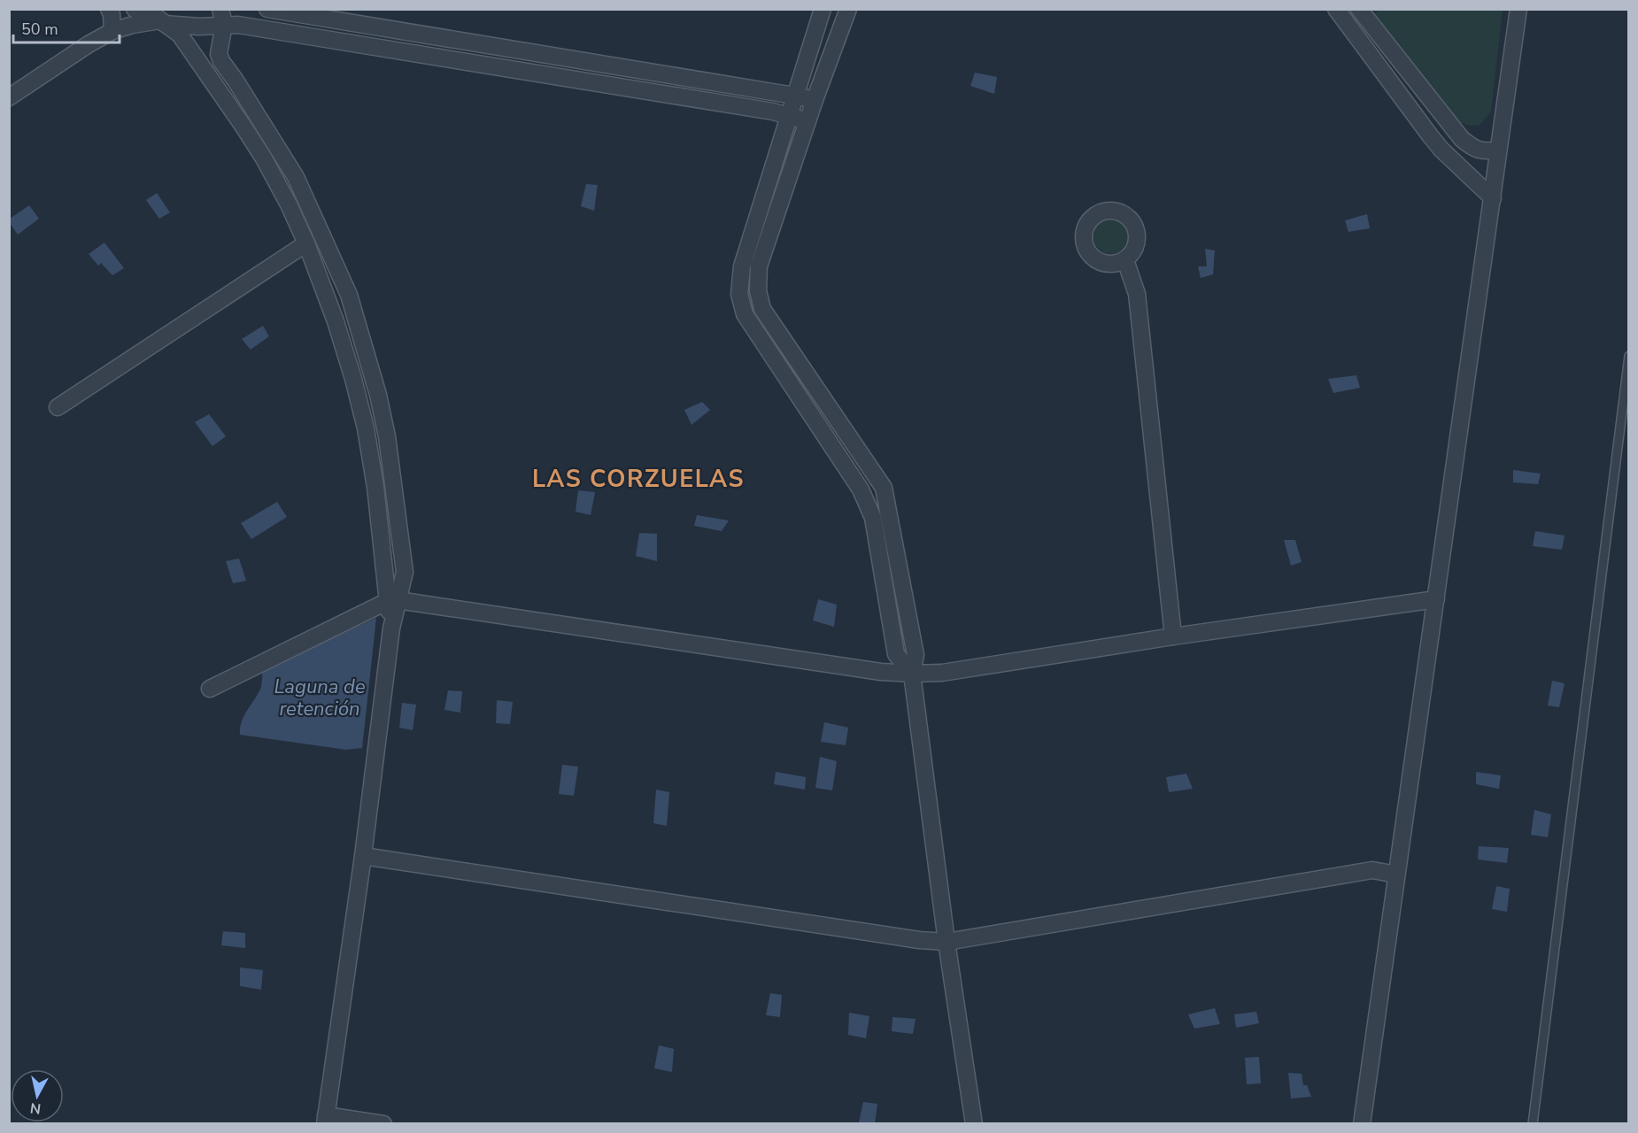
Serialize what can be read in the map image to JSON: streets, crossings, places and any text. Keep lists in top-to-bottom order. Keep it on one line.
{"districts":["LAS CORZUELAS"],"water":["Laguna de retención"],"scale_bar":"50 m","north":"bottom"}
